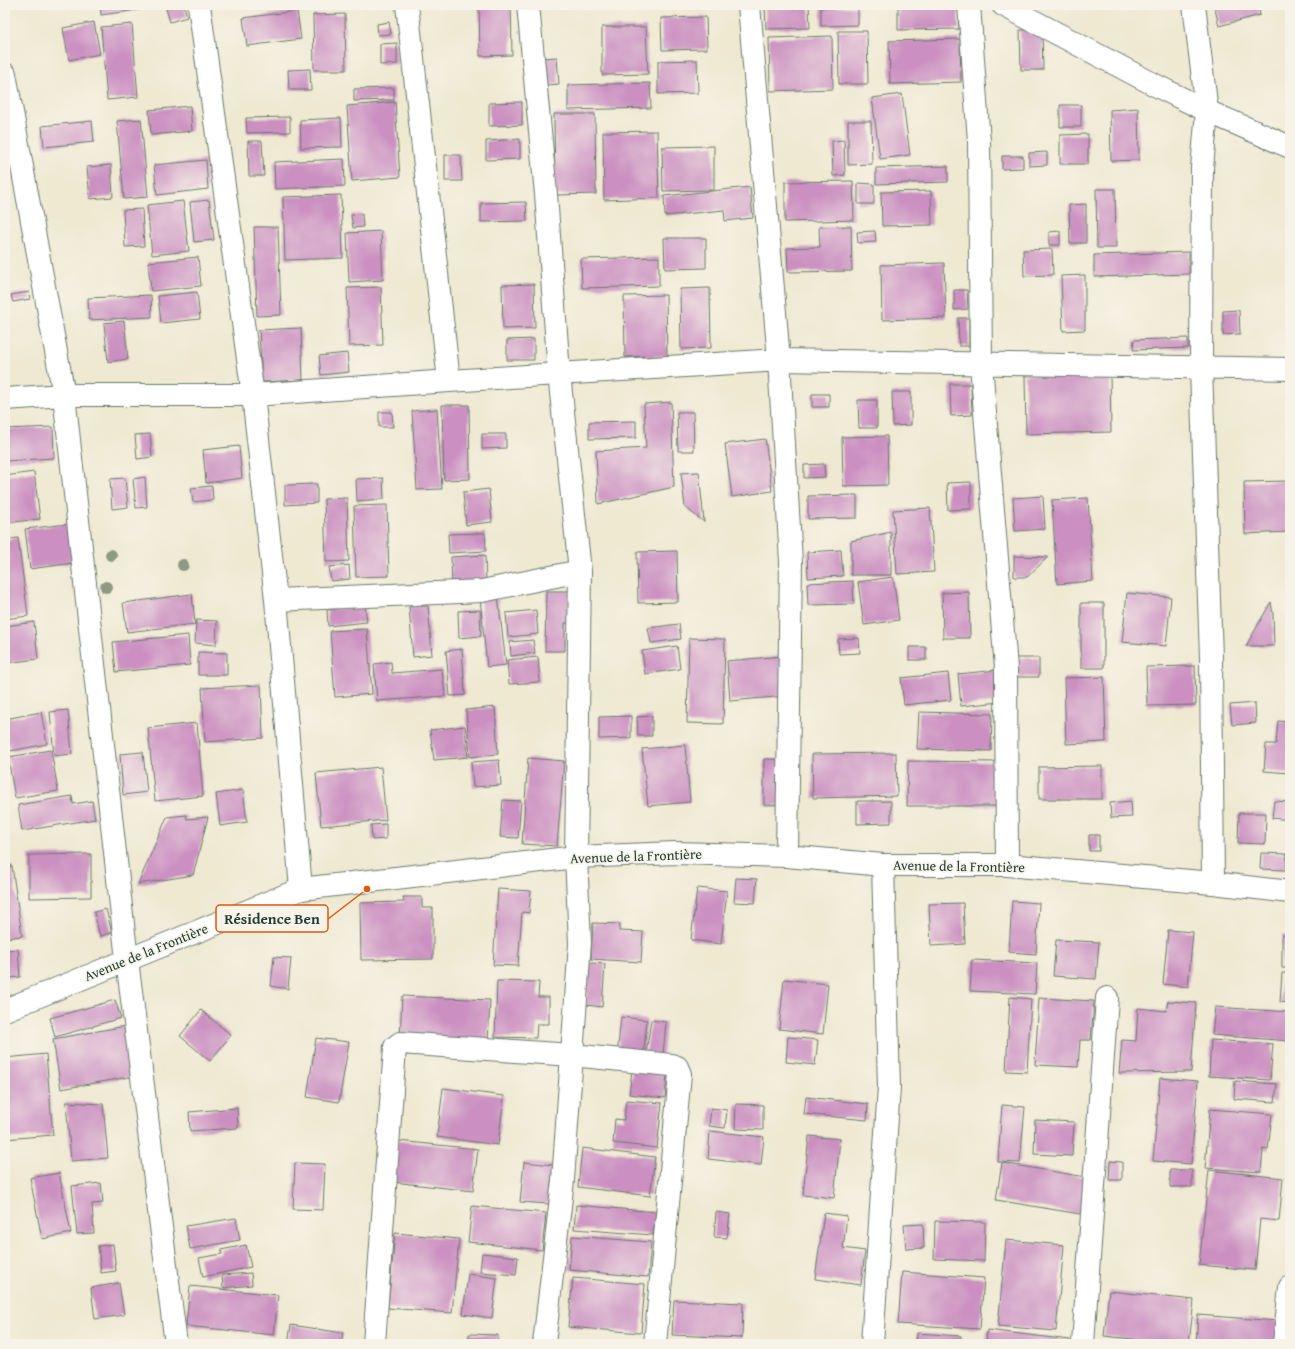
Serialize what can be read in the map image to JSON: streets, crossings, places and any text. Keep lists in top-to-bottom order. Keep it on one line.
{"streets":{"street":["Avenue de la Frontière"]},"places":["Résidence Ben"]}
